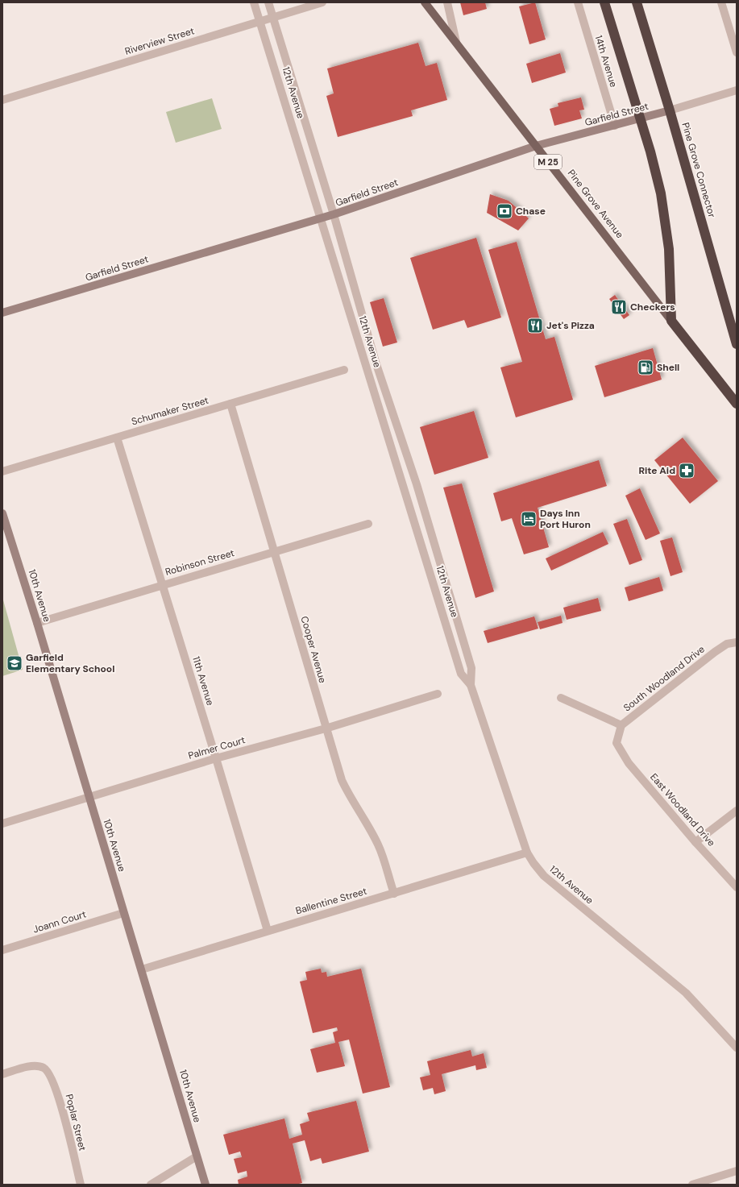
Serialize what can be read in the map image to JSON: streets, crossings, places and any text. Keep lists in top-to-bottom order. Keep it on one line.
{"streets":{"highway":["M 25","Pine Grove Connector","Pine Grove Avenue"],"street":["Riverview Street","14th Avenue","12th Avenue","Garfield Street","Schumaker Street","Robinson Street","10th Avenue","Cooper Avenue","South Woodland Drive","11th Avenue","Palmer Court","East Woodland Drive","Ballentine Street","Joann Court","Poplar Street"]},"crossings":[["Riverview Street","12th Avenue"],["14th Avenue","Garfield Street"],["12th Avenue","Garfield Street"],["12th Avenue","Ballentine Street"],["Garfield Street","Pine Grove Connector"],["Garfield Street","Pine Grove Avenue"],["Schumaker Street","Cooper Avenue"],["Schumaker Street","11th Avenue"],["Robinson Street","10th Avenue"],["Robinson Street","Cooper Avenue"],["Robinson Street","11th Avenue"],["10th Avenue","Palmer Court"],["10th Avenue","Ballentine Street"],["10th Avenue","Joann Court"],["Cooper Avenue","Palmer Court"],["Cooper Avenue","Ballentine Street"],["South Woodland Drive","East Woodland Drive"],["11th Avenue","Palmer Court"],["11th Avenue","Ballentine Street"]],"places":{"bank":["Chase"],"restaurant":["Checkers","Jet's Pizza"],"fuel station":["Shell"],"pharmacy":["Rite Aid"],"hotel":["Days Inn Port Huron"],"school or university":["Garfield Elementary School"]}}
